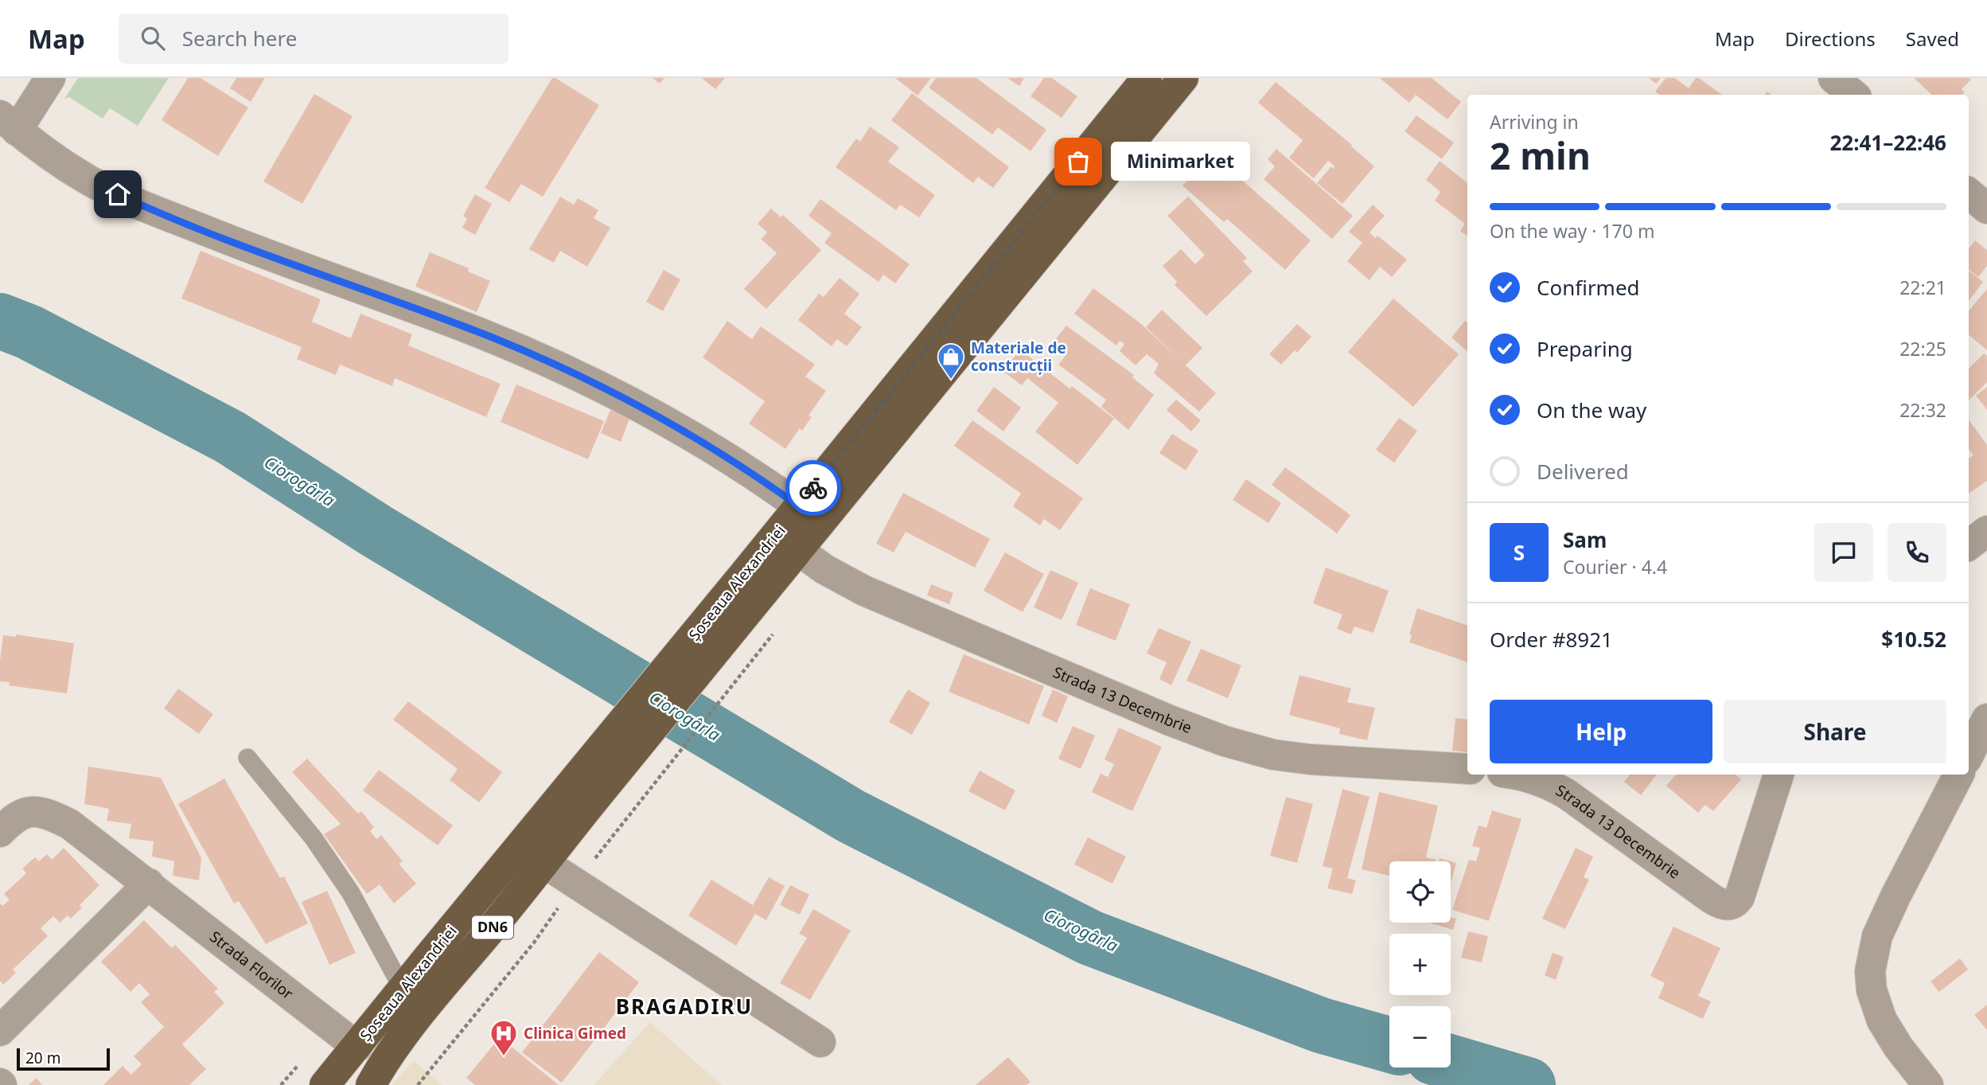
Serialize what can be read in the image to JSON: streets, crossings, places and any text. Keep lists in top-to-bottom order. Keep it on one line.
{"streets":{"highway":["Șoseaua Alexandriei","DN6"],"street":["Strada 13 Decembrie","Strada Florilor"]},"crossings":[["Șoseaua Alexandriei","Strada 13 Decembrie"],["Șoseaua Alexandriei","Strada Florilor"]],"districts":["BRAGADIRU"],"water":["Ciorogârla"],"places":{"other":["Minimarket"],"shop":["Materiale de construcții"],"hospital":["Clinica Gimed"]},"scale_bar":"20 m","page":{"header":"Map","search":"Search here","nav":["Map","Directions","Saved"],"heading":["2 min","Arriving in","22:41–22:46"],"panel":["Sam","Courier · 4.4","Order #8921","$10.52"],"bubble":"Minimarket","bar":"On the way · 170 m","list":[["Confirmed","22:21"],["Preparing","22:25"],["On the way","22:32"],"Delivered"],"round":"S","buttons":["Help","Share"],"map_buttons":["+","−"],"scale":"20 m"}}
